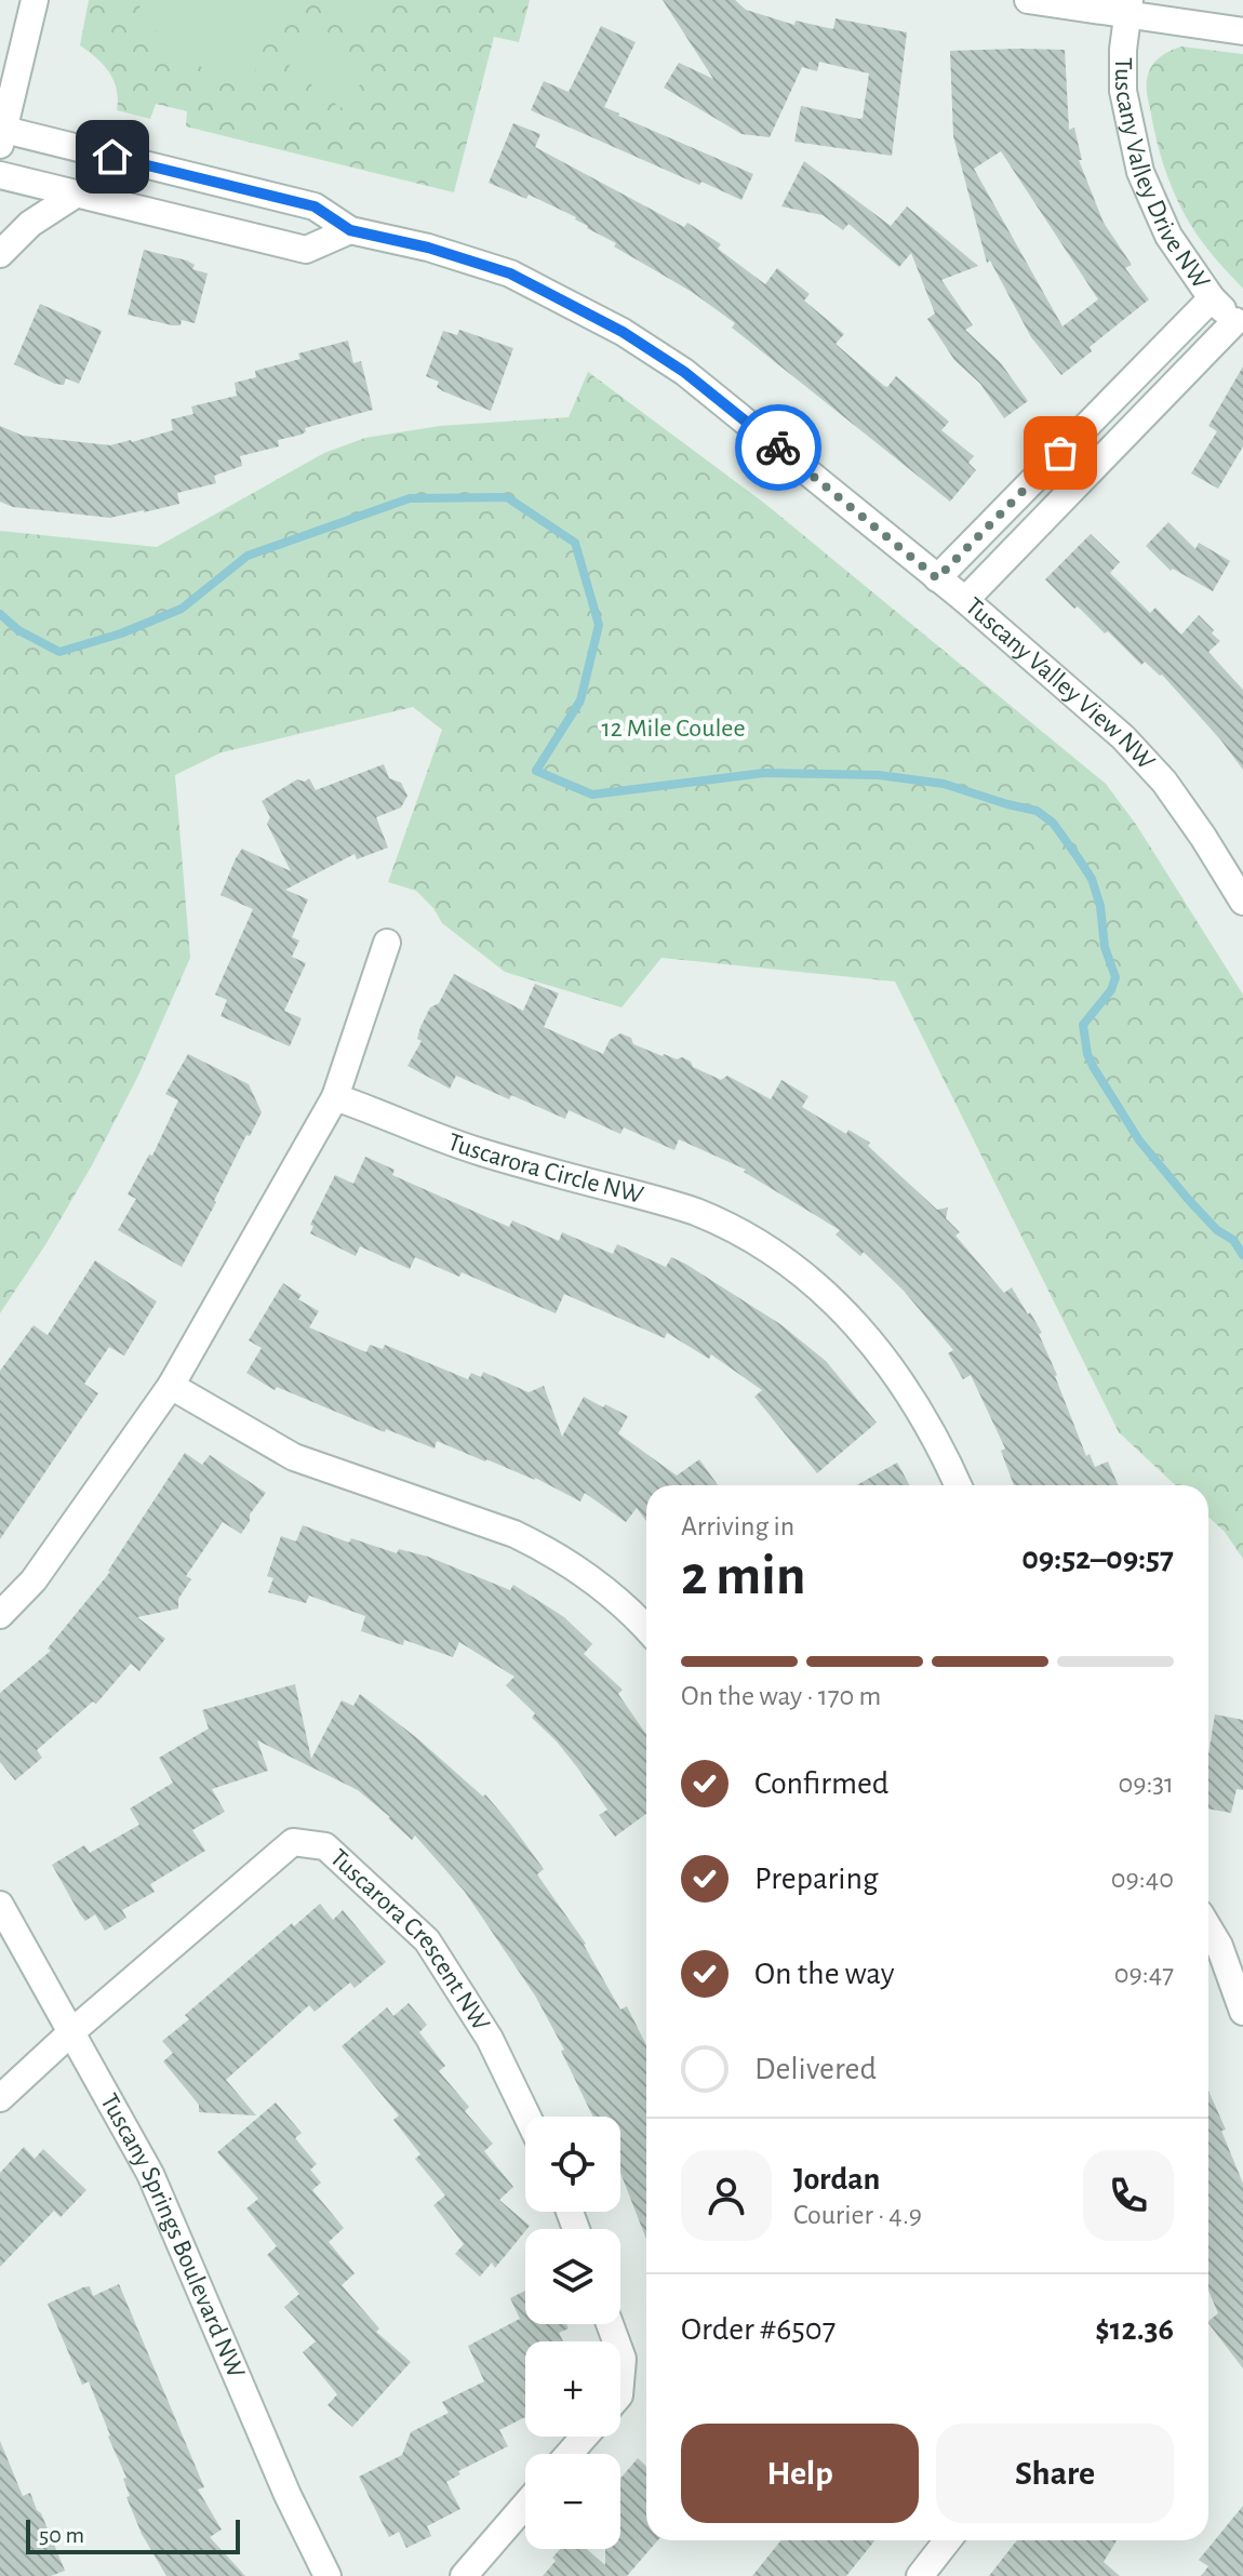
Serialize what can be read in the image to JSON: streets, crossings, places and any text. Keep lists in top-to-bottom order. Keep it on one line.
{"streets":{"street":["Tuscany Valley Drive NW","Tuscany Valley View NW","Tuscarora Circle NW","Tuscarora Crescent NW","Tuscany Springs Boulevard NW"]},"crossings":[["Tuscarora Crescent NW","Tuscany Springs Boulevard NW"]],"parks":["12 Mile Coulee"],"scale_bar":"50 m","page":{"heading":["2 min","Arriving in","09:52–09:57"],"panel":["Jordan","Courier · 4.9","Order #6507","$12.36"],"bar":"On the way · 170 m","list":[["Confirmed","09:31"],["Preparing","09:40"],["On the way","09:47"],"Delivered"],"map_buttons":["+","−"],"buttons":["Help","Share"],"scale":"50 m"}}
